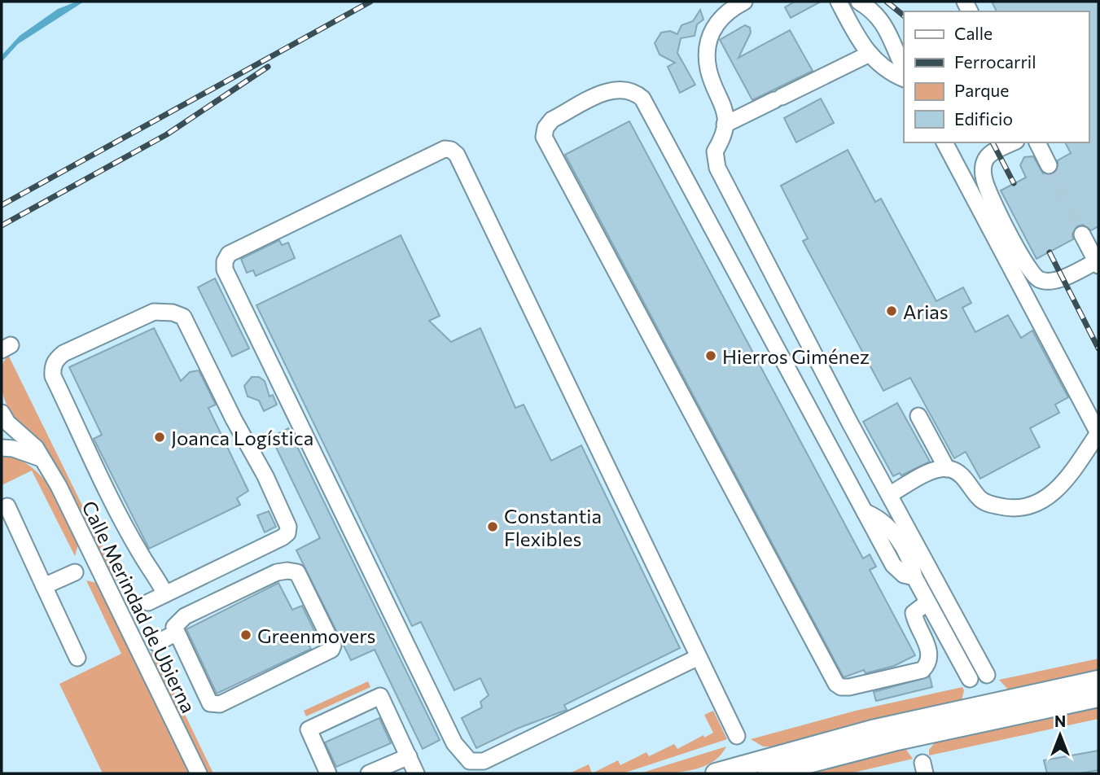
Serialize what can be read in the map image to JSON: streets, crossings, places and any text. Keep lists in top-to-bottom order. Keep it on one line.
{"streets":{"street":["Calle Merindad de Ubierna"]},"places":["Arias","Hierros Giménez","Joanca Logística","Constantia Flexibles","Greenmovers"],"legend":["Calle","Ferrocarril","Parque","Edificio"],"north":"top"}
